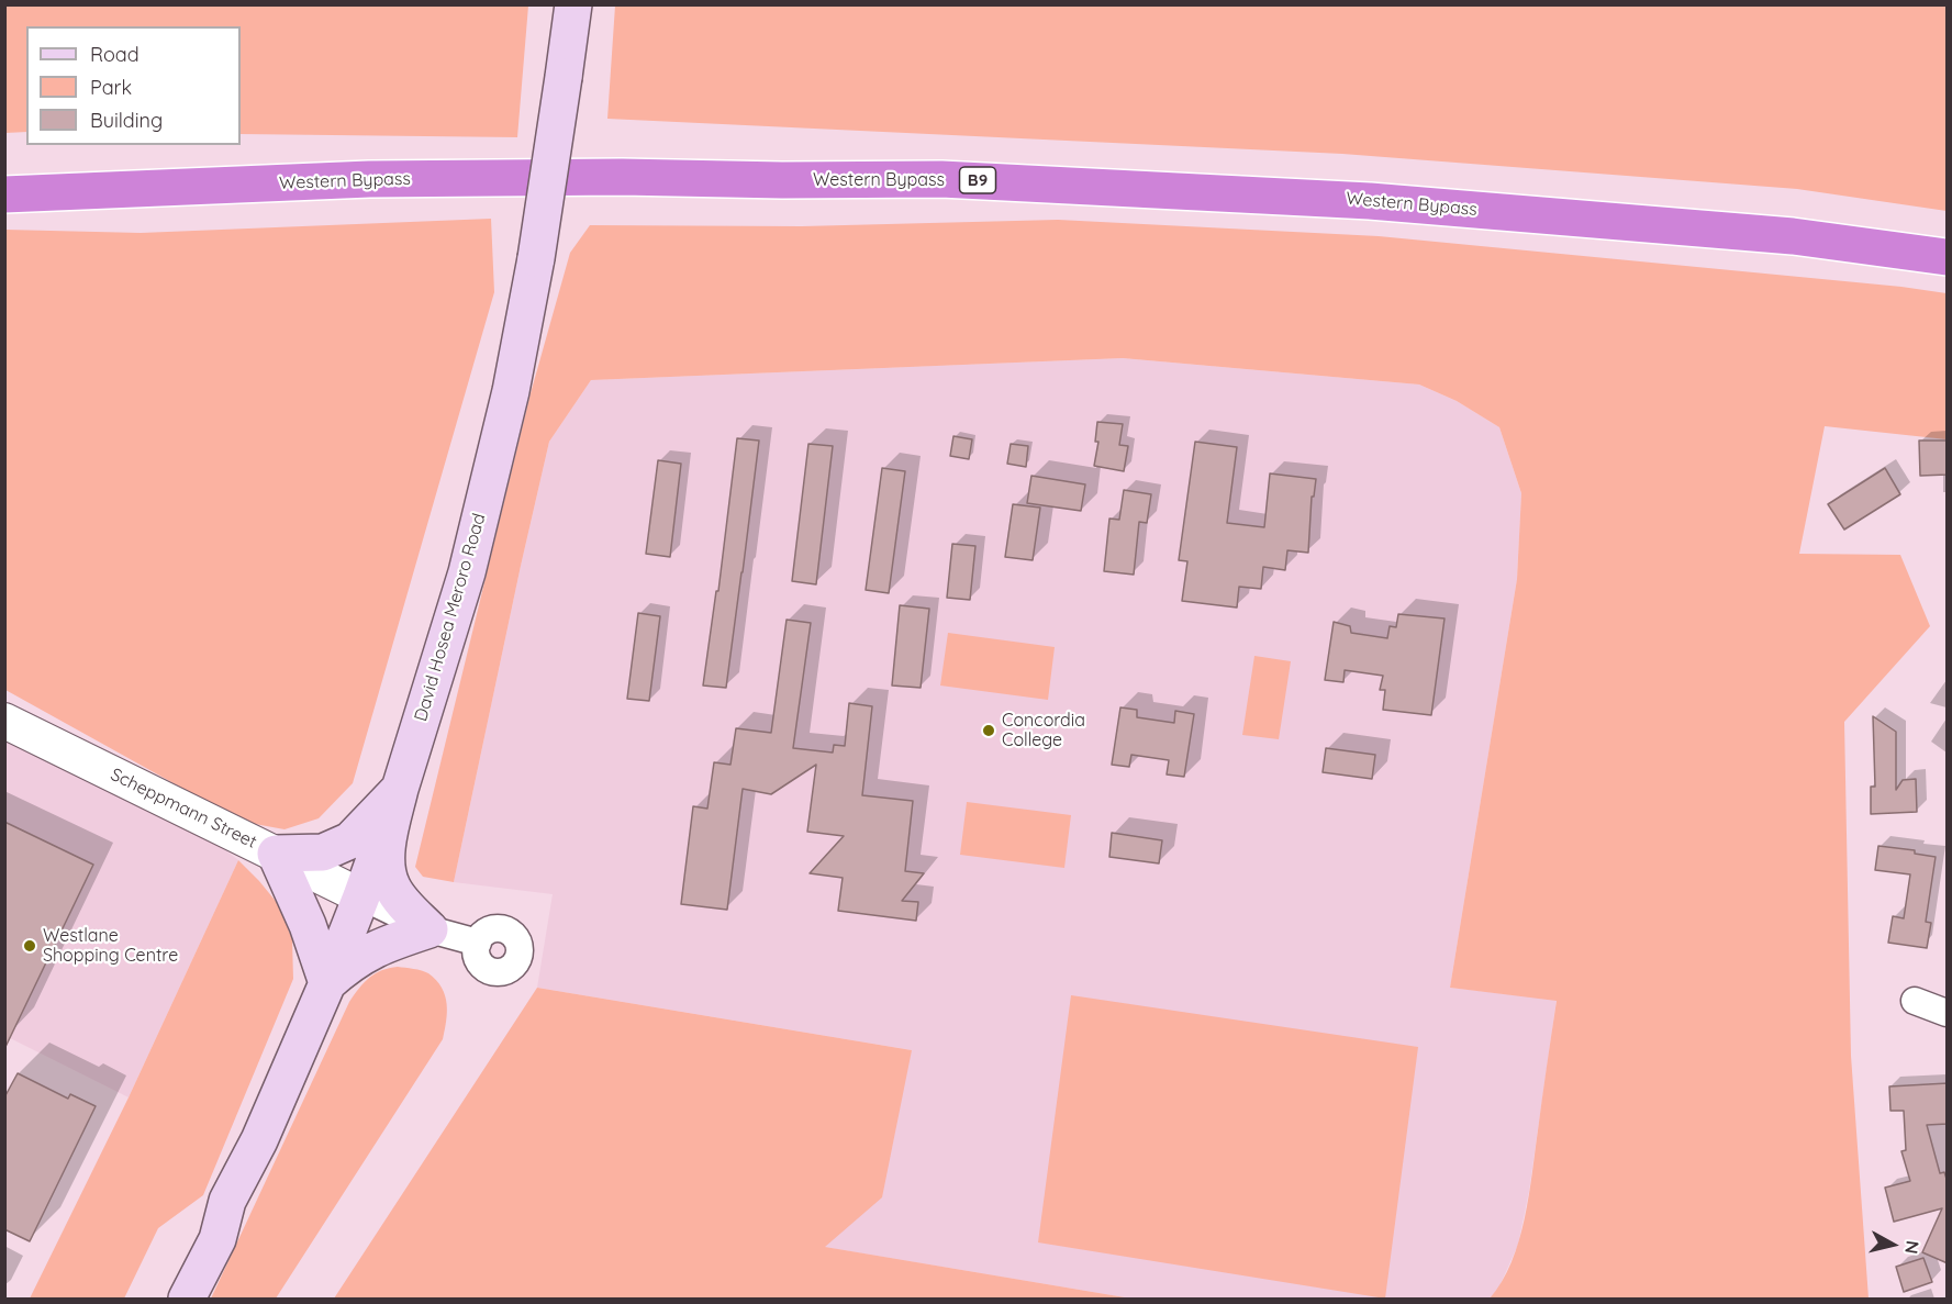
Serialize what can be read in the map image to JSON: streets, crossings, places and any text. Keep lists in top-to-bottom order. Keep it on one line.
{"streets":{"highway":["Western Bypass","B9"],"main road":["David Hosea Meroro Road"],"street":["Scheppmann Street"]},"crossings":[["David Hosea Meroro Road","Scheppmann Street"]],"places":["Concordia College","Westlane Shopping Centre"],"legend":["Road","Park","Building"],"north":"right"}
